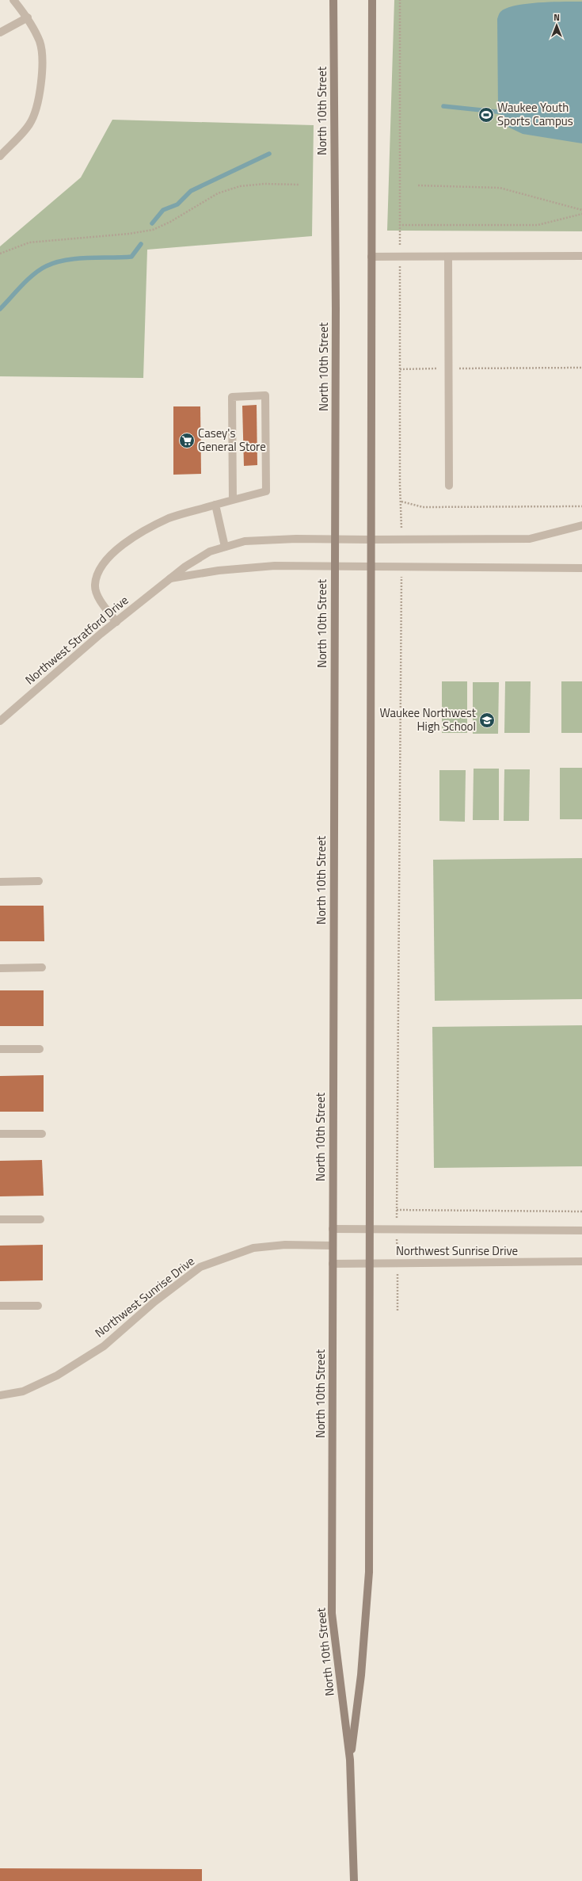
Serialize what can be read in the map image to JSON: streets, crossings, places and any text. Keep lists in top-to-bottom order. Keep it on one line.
{"streets":{"main road":["North 10th Street"],"street":["Northwest Stratford Drive","Northwest Sunrise Drive"]},"crossings":[["North 10th Street","Northwest Stratford Drive"],["North 10th Street","Northwest Sunrise Drive"]],"places":{"sports":["Waukee Youth Sports Campus"],"supermarket":["Casey's General Store"],"school or university":["Waukee Northwest High School"]},"north":"top"}
